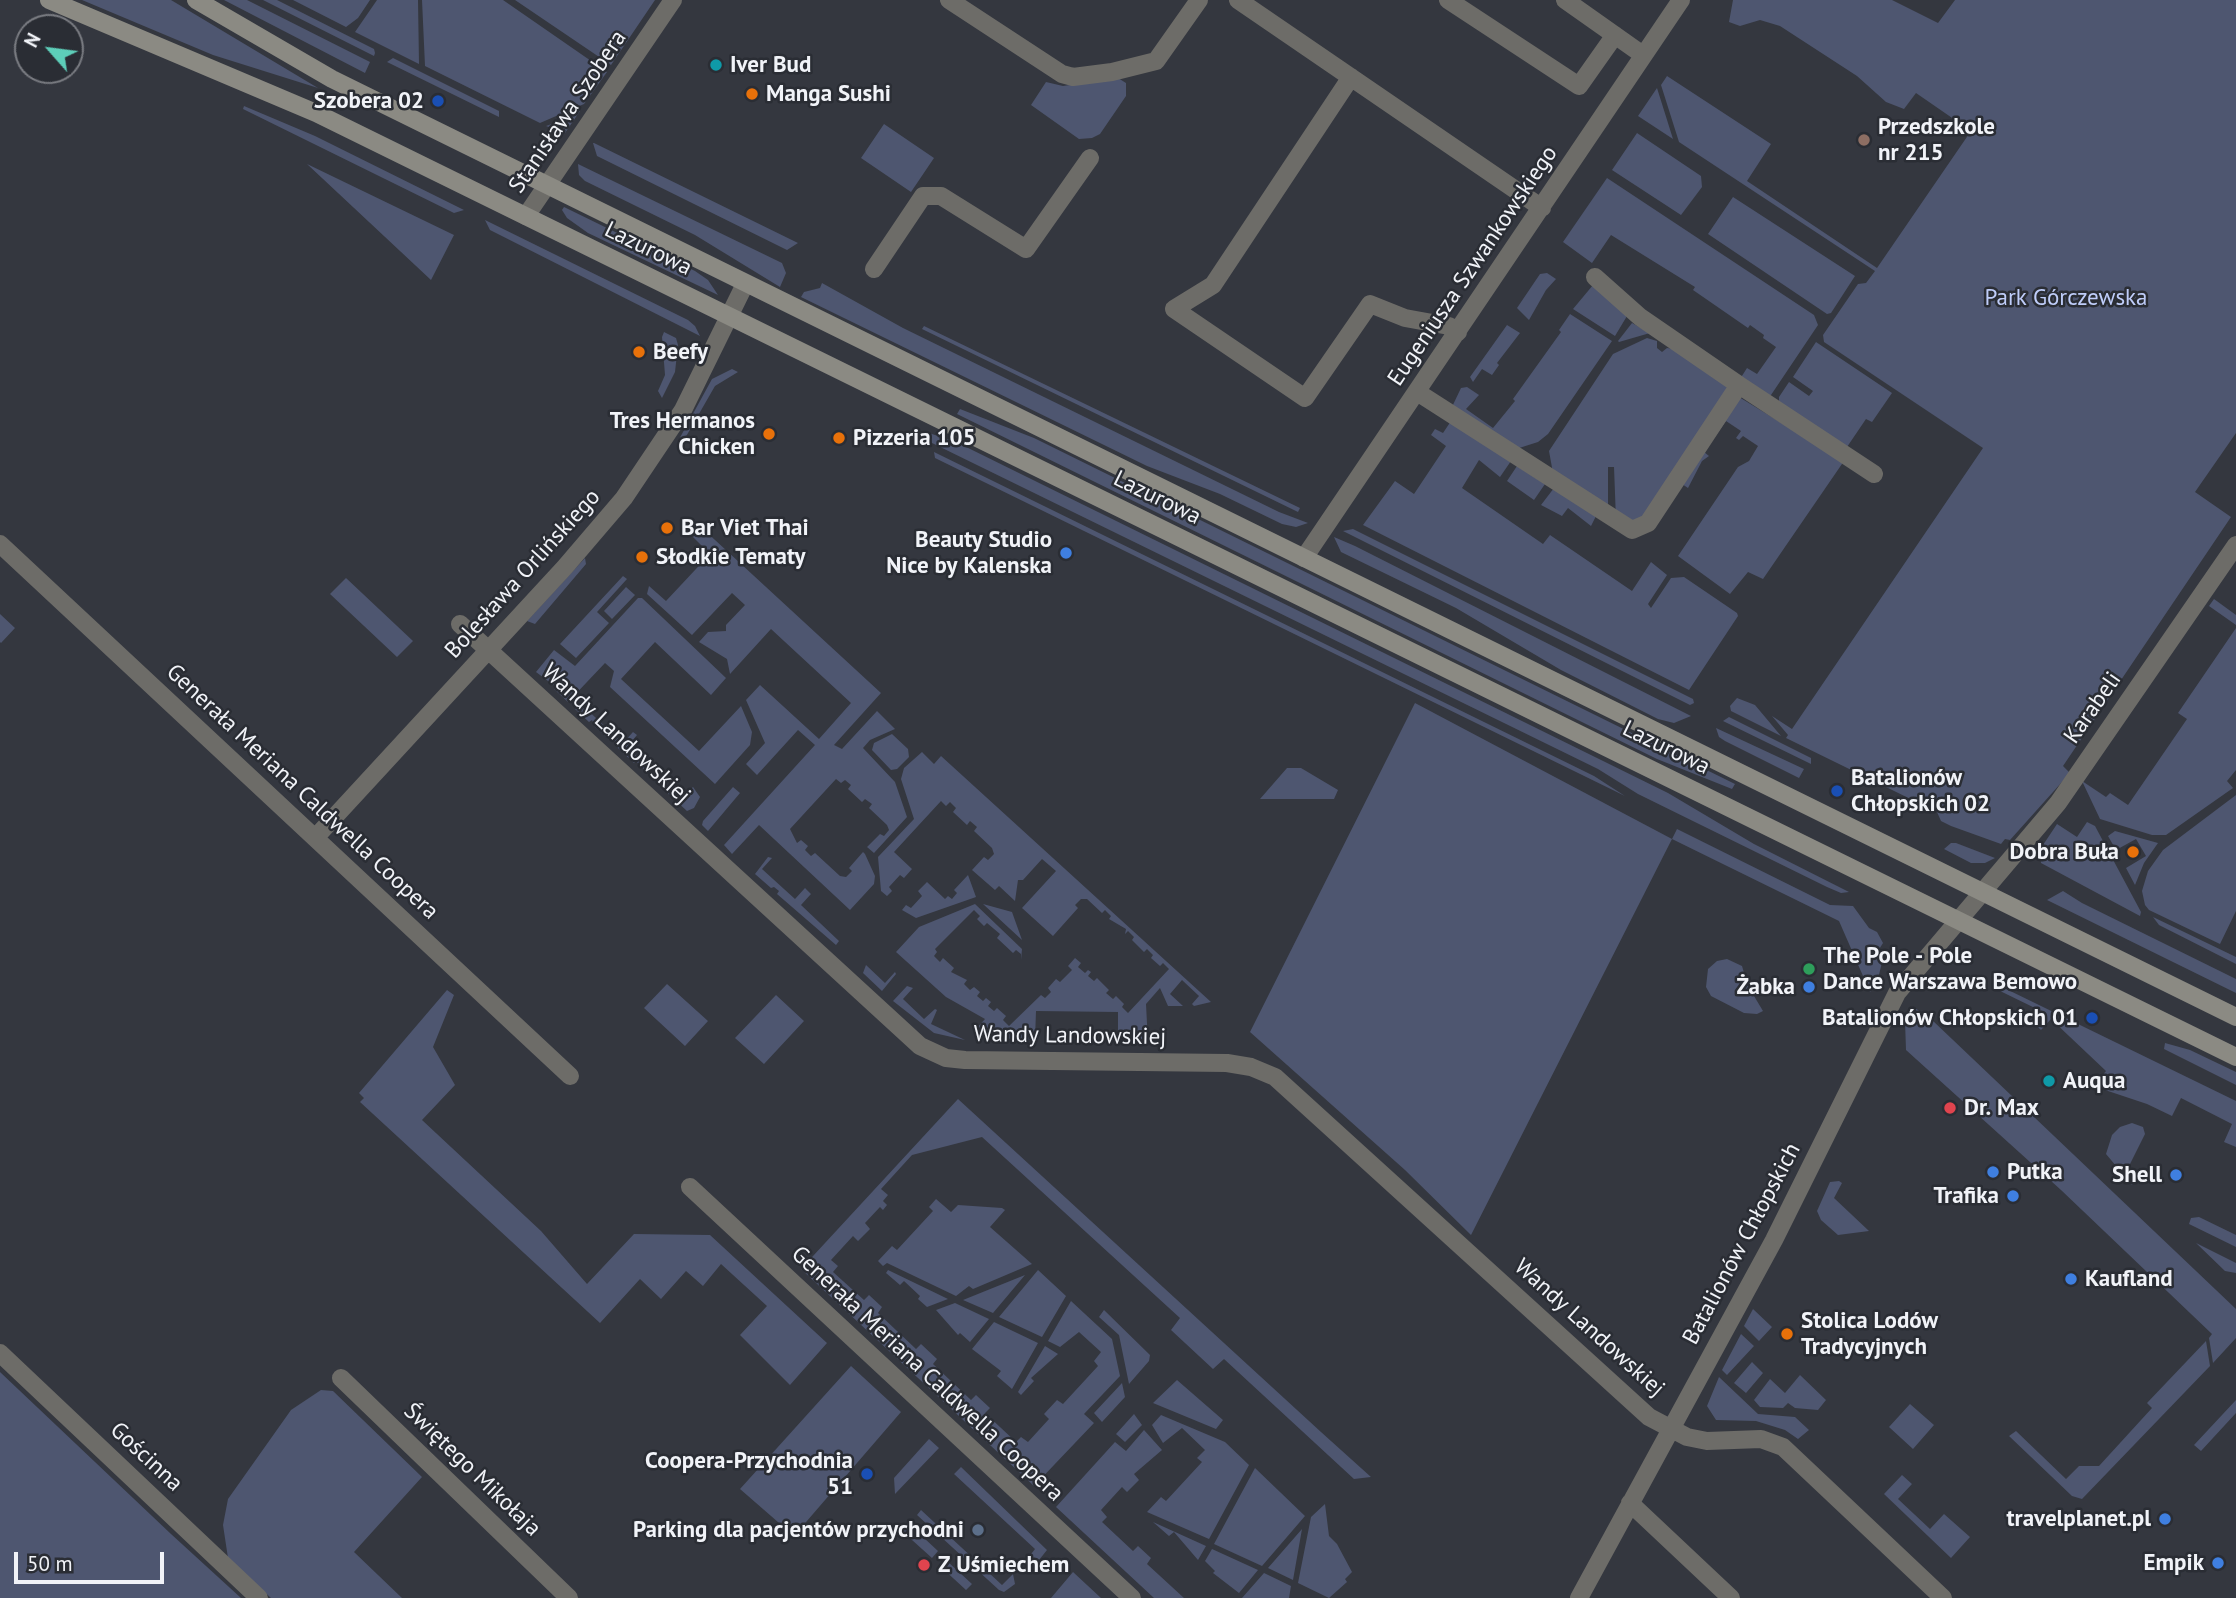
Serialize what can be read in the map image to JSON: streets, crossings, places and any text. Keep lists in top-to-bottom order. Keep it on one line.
{"streets":{"main road":["Lazurowa"],"street":["Stanisława Szobera","Eugeniusza Szwankowskiego","Bolesława Orlińskiego","Karabeli","Wandy Landowskiej","Generała Meriana Caldwella Coopera","Batalionów Chłopskich","Gościnna","Świętego Mikołaja"]},"crossings":[["Stanisława Szobera","Lazurowa"],["Lazurowa","Eugeniusza Szwankowskiego"],["Lazurowa","Bolesława Orlińskiego"],["Lazurowa","Karabeli"],["Lazurowa","Batalionów Chłopskich"],["Bolesława Orlińskiego","Wandy Landowskiej"],["Bolesława Orlińskiego","Generała Meriana Caldwella Coopera"],["Karabeli","Batalionów Chłopskich"],["Wandy Landowskiej","Batalionów Chłopskich"]],"parks":["Park Górczewska"],"places":["Iver Bud","Manga Sushi","Szobera 02","Przedszkole nr 215","Beefy","Tres Hermanos Chicken","Pizzeria 105","Bar Viet Thai","Beauty Studio Nice by Kalenska","Słodkie Tematy","Batalionów Chłopskich 02","Dobra Buła","The Pole - Pole Dance Warszawa Bemowo","Żabka","Batalionów Chłopskich 01","Auqua","Dr. Max","Putka","Shell","Trafika","Kaufland","Stolica Lodów Tradycyjnych","Coopera-Przychodnia 51","travelplanet.pl","Parking dla pacjentów przychodni","Empik","Z Uśmiechem"],"scale_bar":"50 m","north":"top left"}
